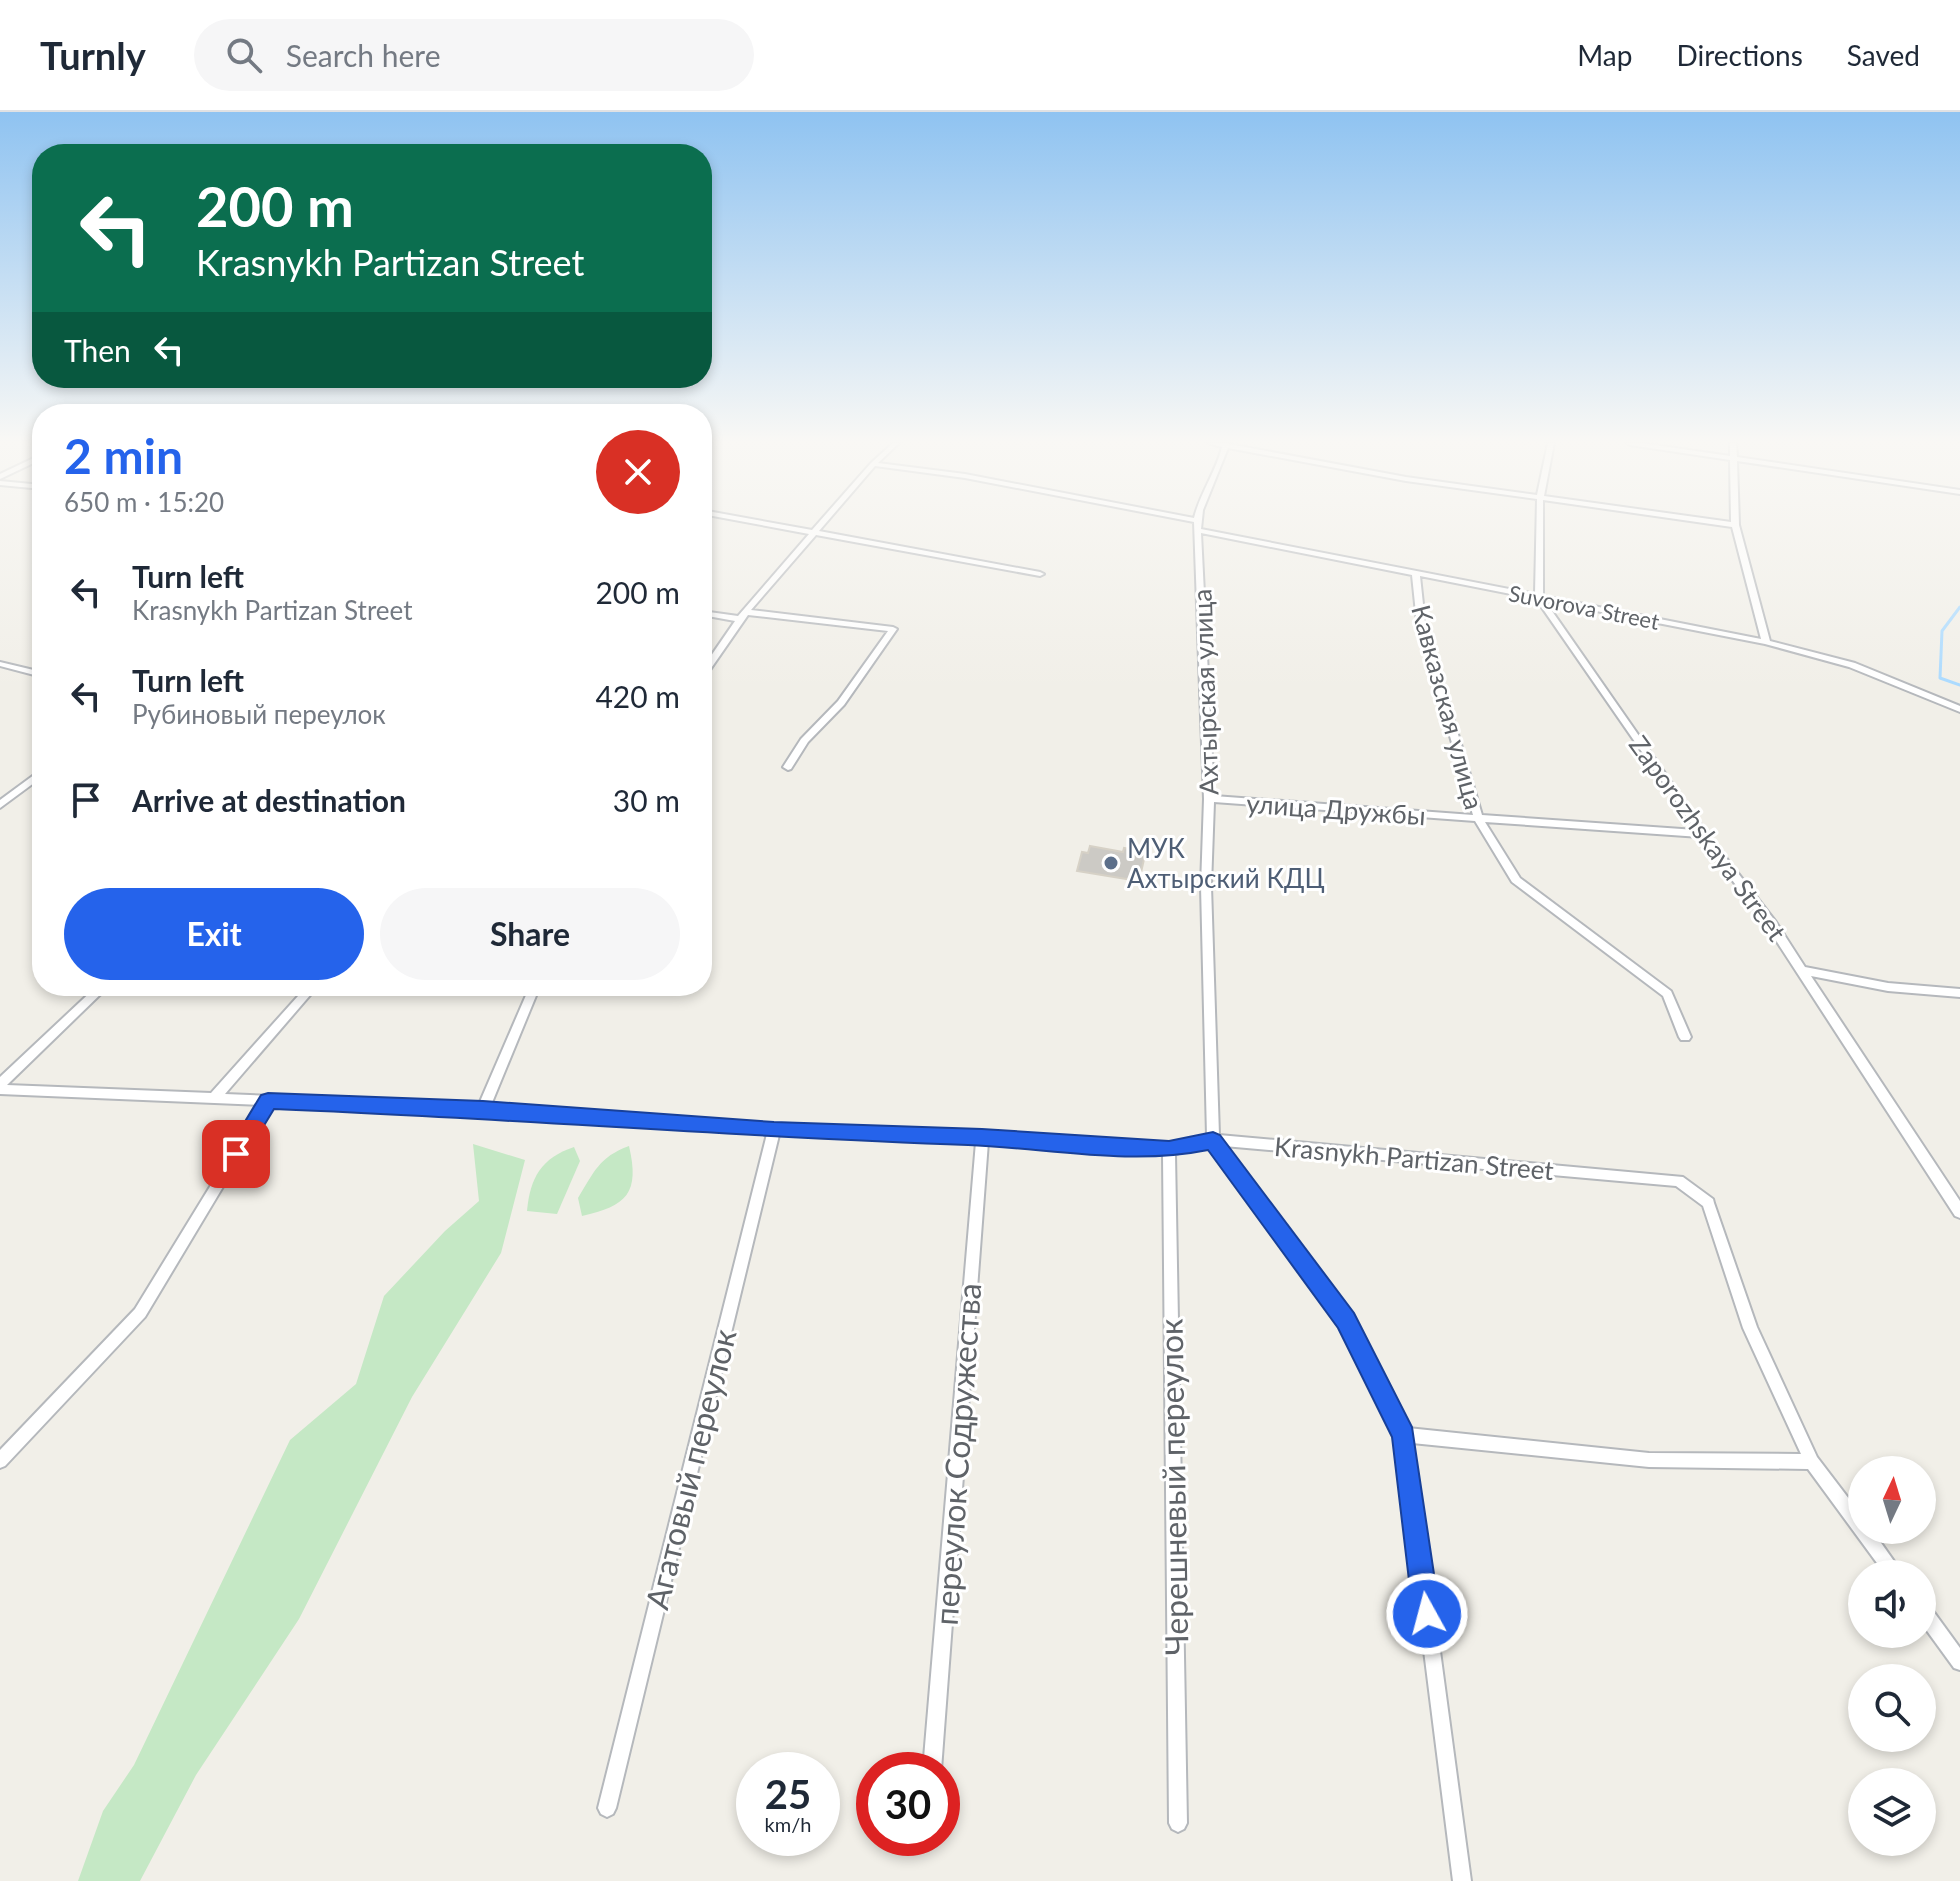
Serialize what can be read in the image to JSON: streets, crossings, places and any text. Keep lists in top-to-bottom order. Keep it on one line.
{"streets":{"street":["Suvorova Street","Ахтырская улица","Кавказская улица","улица Дружбы","Zaporozhskaya Street","Krasnykh Partizan Street","переулок Содружества","Агатовый переулок","Черешневый переулок"]},"crossings":[["Suvorova Street","Ахтырская улица"],["Suvorova Street","Кавказская улица"],["Suvorova Street","Zaporozhskaya Street"],["Ахтырская улица","улица Дружбы"],["Ахтырская улица","Krasnykh Partizan Street"],["Кавказская улица","улица Дружбы"],["улица Дружбы","Zaporozhskaya Street"],["Krasnykh Partizan Street","переулок Содружества"],["Krasnykh Partizan Street","Агатовый переулок"],["Krasnykh Partizan Street","Черешневый переулок"]],"places":["МУК Ахтырский КДЦ"],"north":"top","page":{"header":"Turnly","search":"Search here","nav":["Map","Directions","Saved"],"turn":["200 m","Krasnykh Partizan Street"],"then":"Then","heading":["2 min","650 m · 15:20"],"list":[{"name":"Turn left","note":"Krasnykh Partizan Street","value":"200 m"},{"name":"Turn left","note":"Рубиновый переулок","value":"420 m"},{"name":"Arrive at destination","value":"30 m"}],"buttons":["Exit","Share"],"speed":"25 km/h","limit":"30"}}
